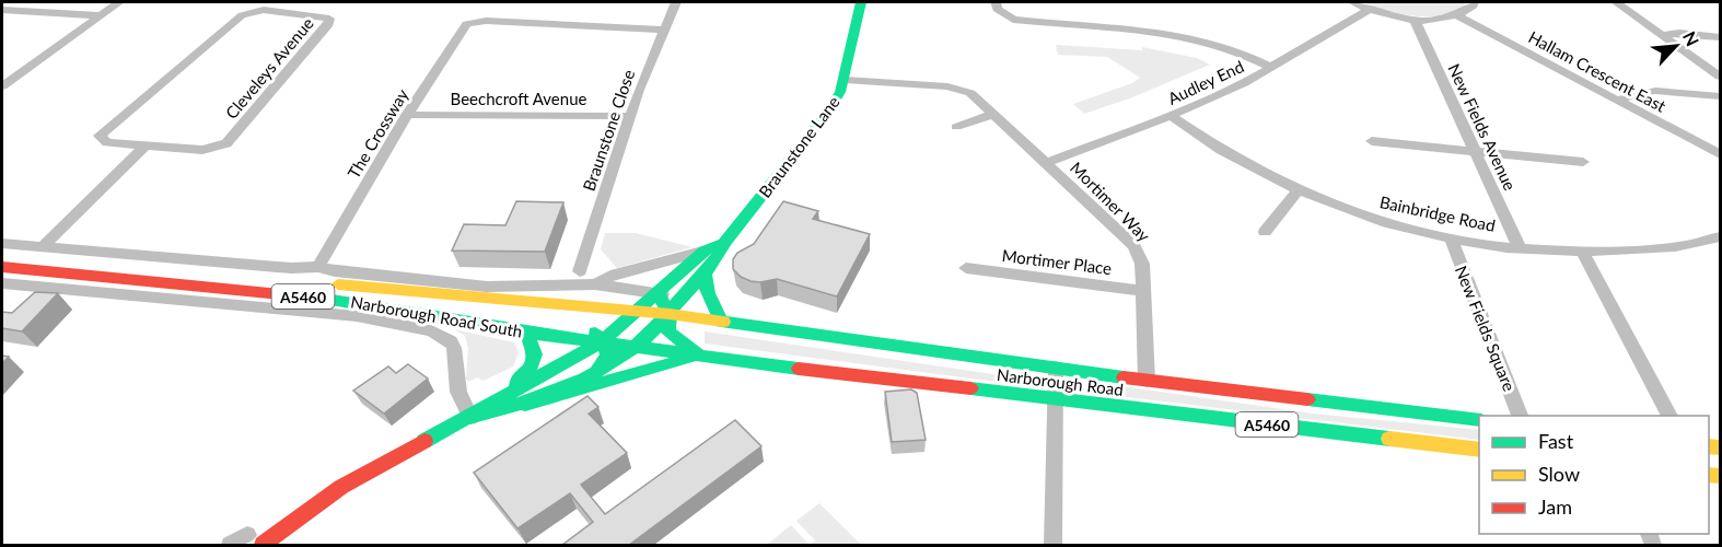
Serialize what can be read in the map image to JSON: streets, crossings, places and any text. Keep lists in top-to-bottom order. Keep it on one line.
{"streets":{"main road":["Braunstone Lane","A5460","Narborough Road South","Narborough Road"],"street":["Cleveleys Avenue","Hallam Crescent East","Audley End","Beechcroft Avenue","New Fields Avenue","Braunstone Close","The Crossway","Mortimer Way","Bainbridge Road","Mortimer Place","New Fields Square"]},"crossings":[["Audley End","Mortimer Way"],["Audley End","Bainbridge Road"],["Beechcroft Avenue","Braunstone Close"],["Beechcroft Avenue","The Crossway"],["New Fields Avenue","Bainbridge Road"],["Braunstone Close","The Crossway"],["The Crossway","Narborough Road South"],["Braunstone Lane","Mortimer Way"],["Braunstone Lane","Narborough Road South"],["Braunstone Lane","Narborough Road"],["Mortimer Way","Mortimer Place"],["Mortimer Way","Narborough Road"],["Bainbridge Road","New Fields Square"],["Narborough Road South","Narborough Road"]],"legend":["Fast","Slow","Jam"],"north":"top right"}
